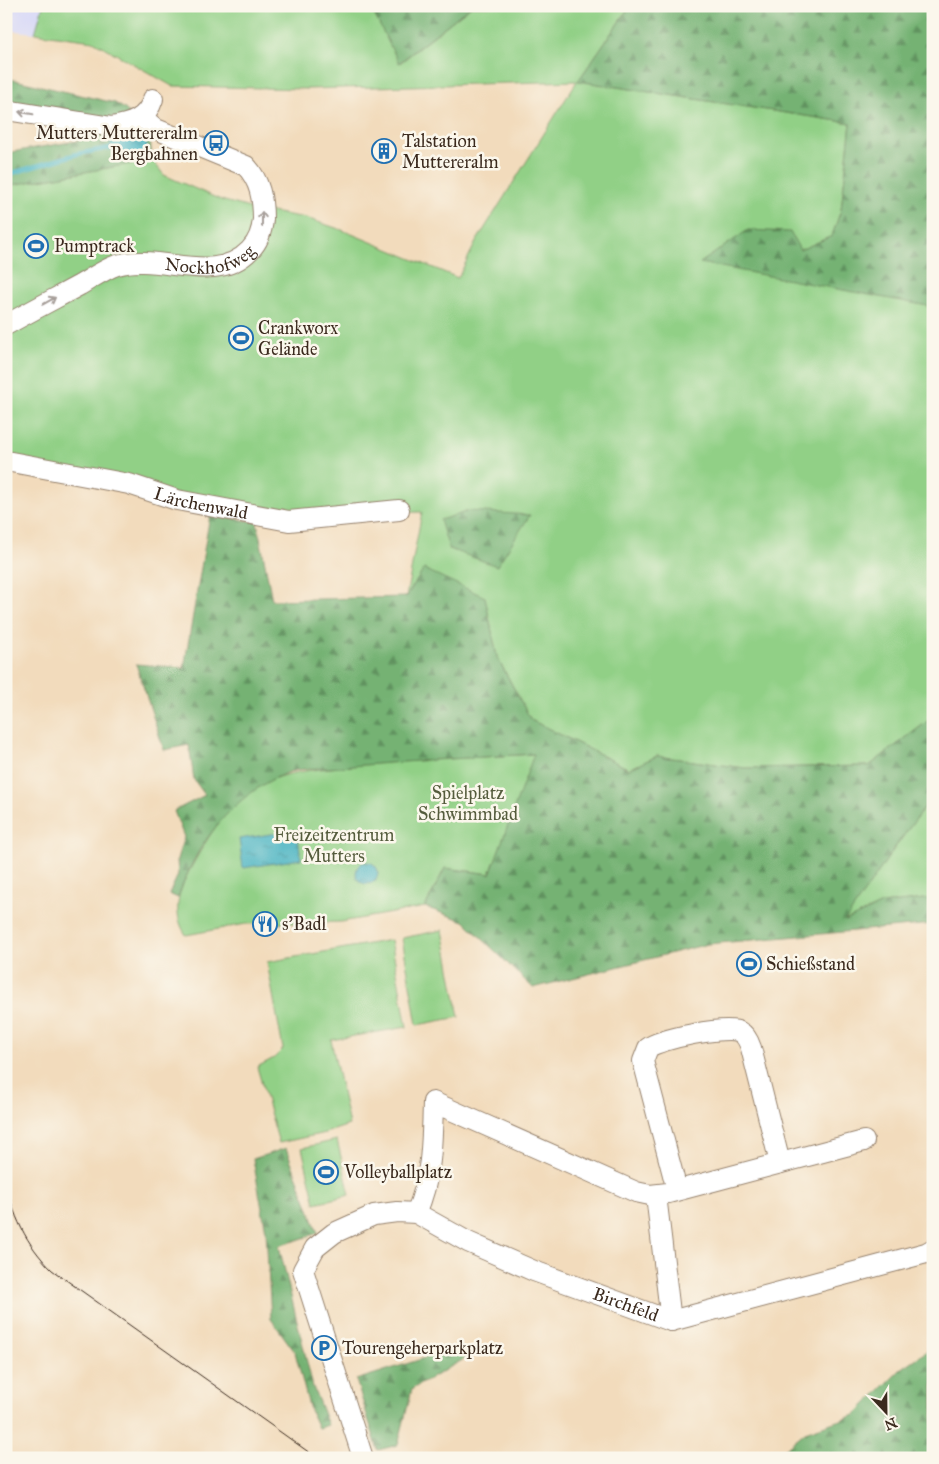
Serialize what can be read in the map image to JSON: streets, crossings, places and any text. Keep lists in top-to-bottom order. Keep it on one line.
{"streets":{"street":["Nockhofweg","Lärchenwald","Birchfeld"]},"parks":["Spielplatz Schwimmbad","Freizeitzentrum Mutters"],"places":{"bus stop":["Mutters Muttereralm Bergbahnen"],"building":["Talstation Muttereralm"],"sports":["Pumptrack","Crankworx Gelände","Schießstand","Volleyballplatz"],"restaurant":["s'Badl"],"parking":["Tourengeherparkplatz"]},"north":"bottom"}
